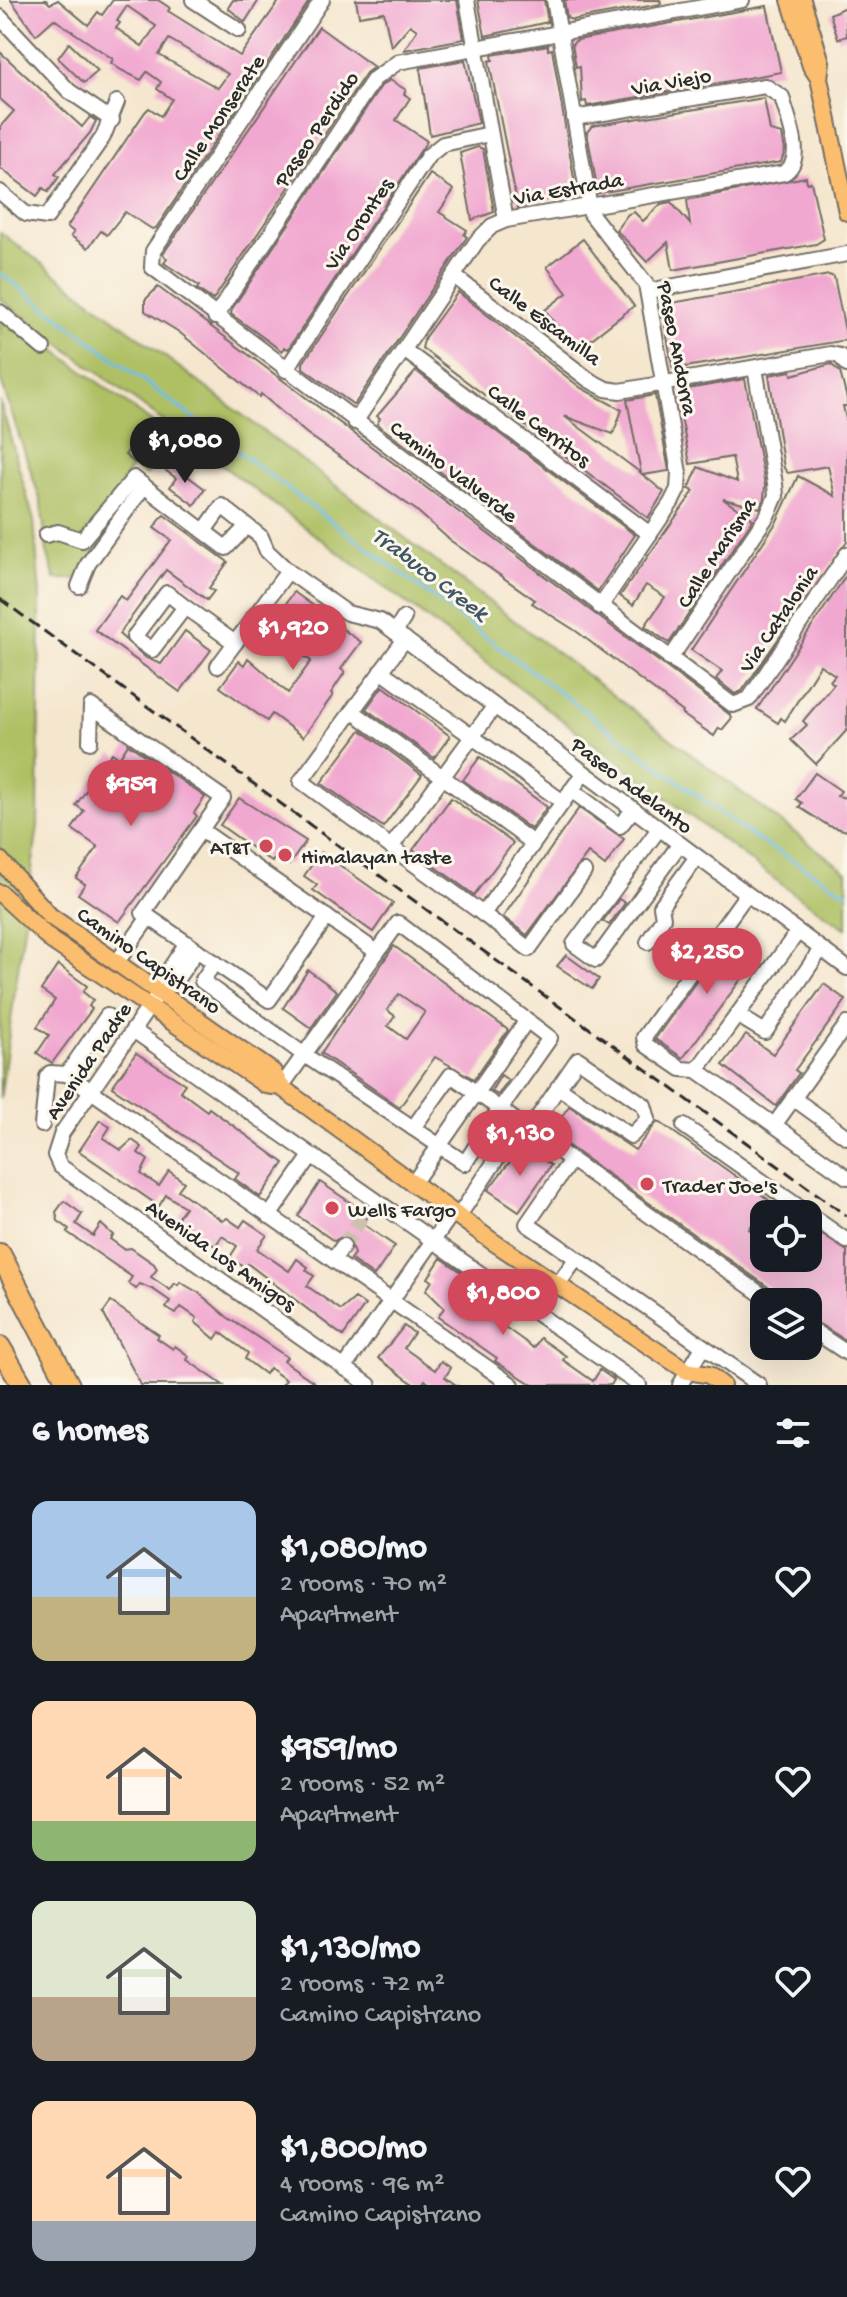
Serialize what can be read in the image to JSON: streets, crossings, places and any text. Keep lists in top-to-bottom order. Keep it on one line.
{"streets":{"main road":["Camino Capistrano"],"street":["Via Viejo","Calle Monserate","Paseo Perdido","Via Estrada","Via Orontes","Calle Escamilla","Paseo Andorra","Calle Cerritos","Camino Valverde","Calle Marisma","Via Catalonia","Paseo Adelanto","Avenida Padre","Avenida Los Amigos"]},"crossings":[["Via Viejo","Via Estrada"],["Via Viejo","Paseo Andorra"],["Calle Monserate","Camino Valverde"],["Paseo Perdido","Paseo Andorra"],["Paseo Perdido","Camino Valverde"],["Via Estrada","Calle Escamilla"],["Via Estrada","Paseo Andorra"],["Via Estrada","Calle Cerritos"],["Via Estrada","Camino Valverde"],["Via Orontes","Camino Valverde"],["Calle Escamilla","Paseo Andorra"],["Calle Escamilla","Calle Marisma"],["Paseo Andorra","Calle Cerritos"],["Paseo Andorra","Camino Valverde"],["Camino Valverde","Calle Marisma"],["Camino Valverde","Via Catalonia"],["Camino Capistrano","Avenida Padre"],["Avenida Padre","Avenida Los Amigos"]],"water":["Trabuco Creek"],"places":["AT&T","Himalayan taste","Trader Joe's","Wells Fargo"],"page":{"price":["$1,080","$1,920","$959","$2,250","$1,130","$1,800"],"heading":"6 homes","list":[{"name":"$1,080/mo","note":"2 rooms · 70 m² · Apartment"},{"name":"$959/mo","note":"2 rooms · 52 m² · Apartment"},{"name":"$1,130/mo","note":"2 rooms · 72 m² · Camino Capistrano"},{"name":"$1,800/mo","note":"4 rooms · 96 m² · Camino Capistrano"}]}}
